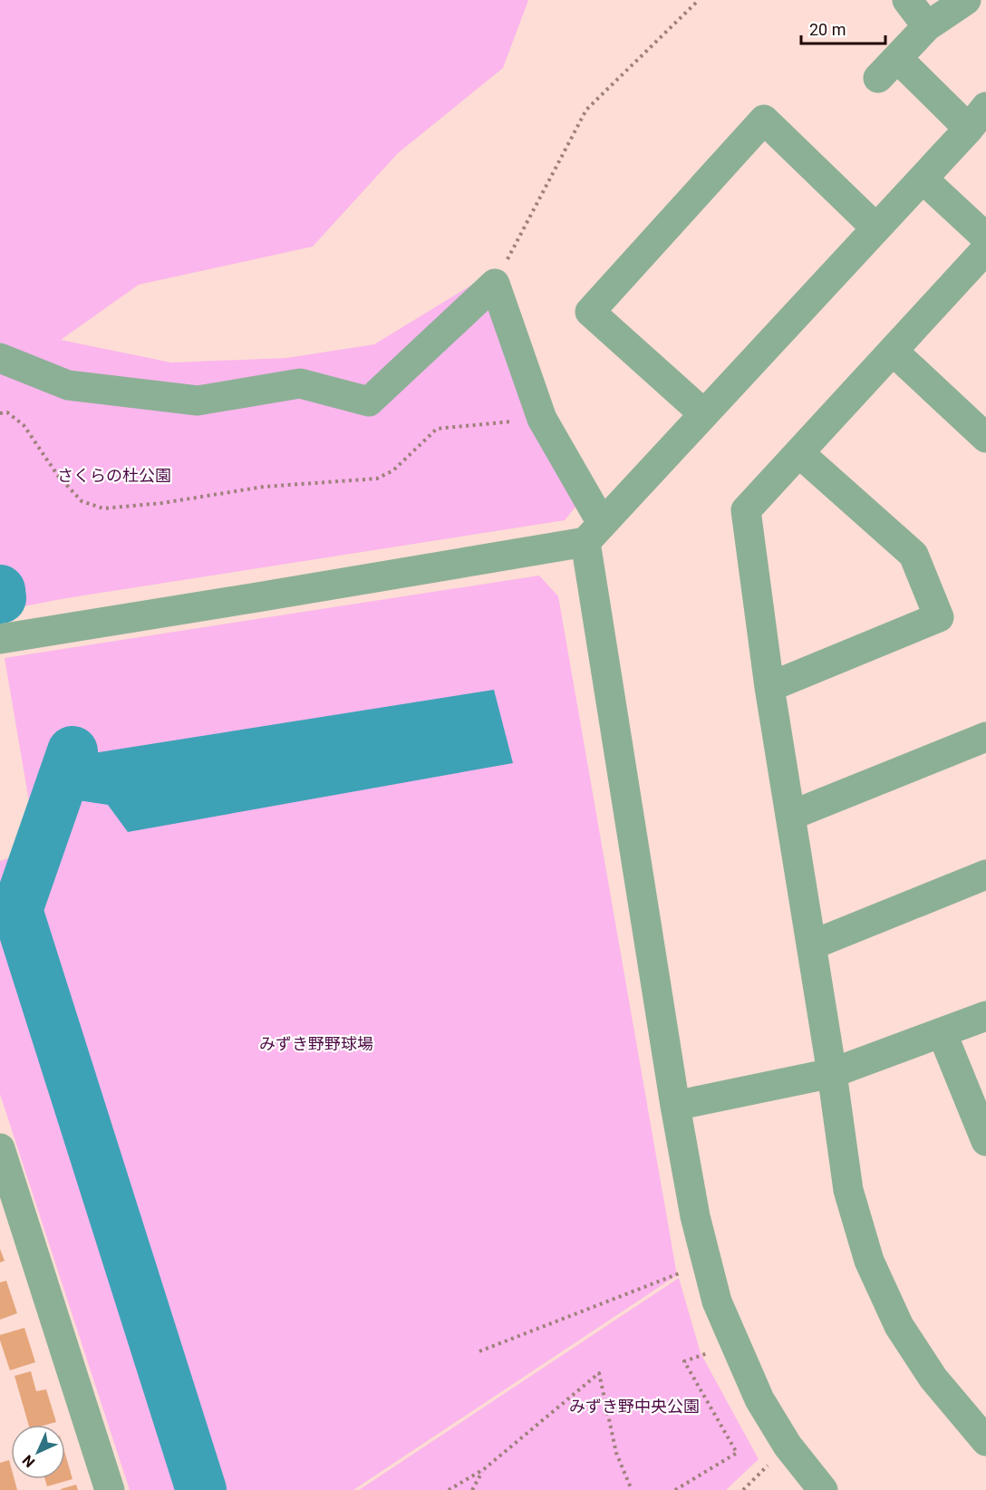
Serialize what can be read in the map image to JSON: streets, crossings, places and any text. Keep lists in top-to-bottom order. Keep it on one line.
{"parks":["さくらの杜公園","みずき野野球場","みずき野中央公園"],"scale_bar":"20 m","north":"bottom left"}
